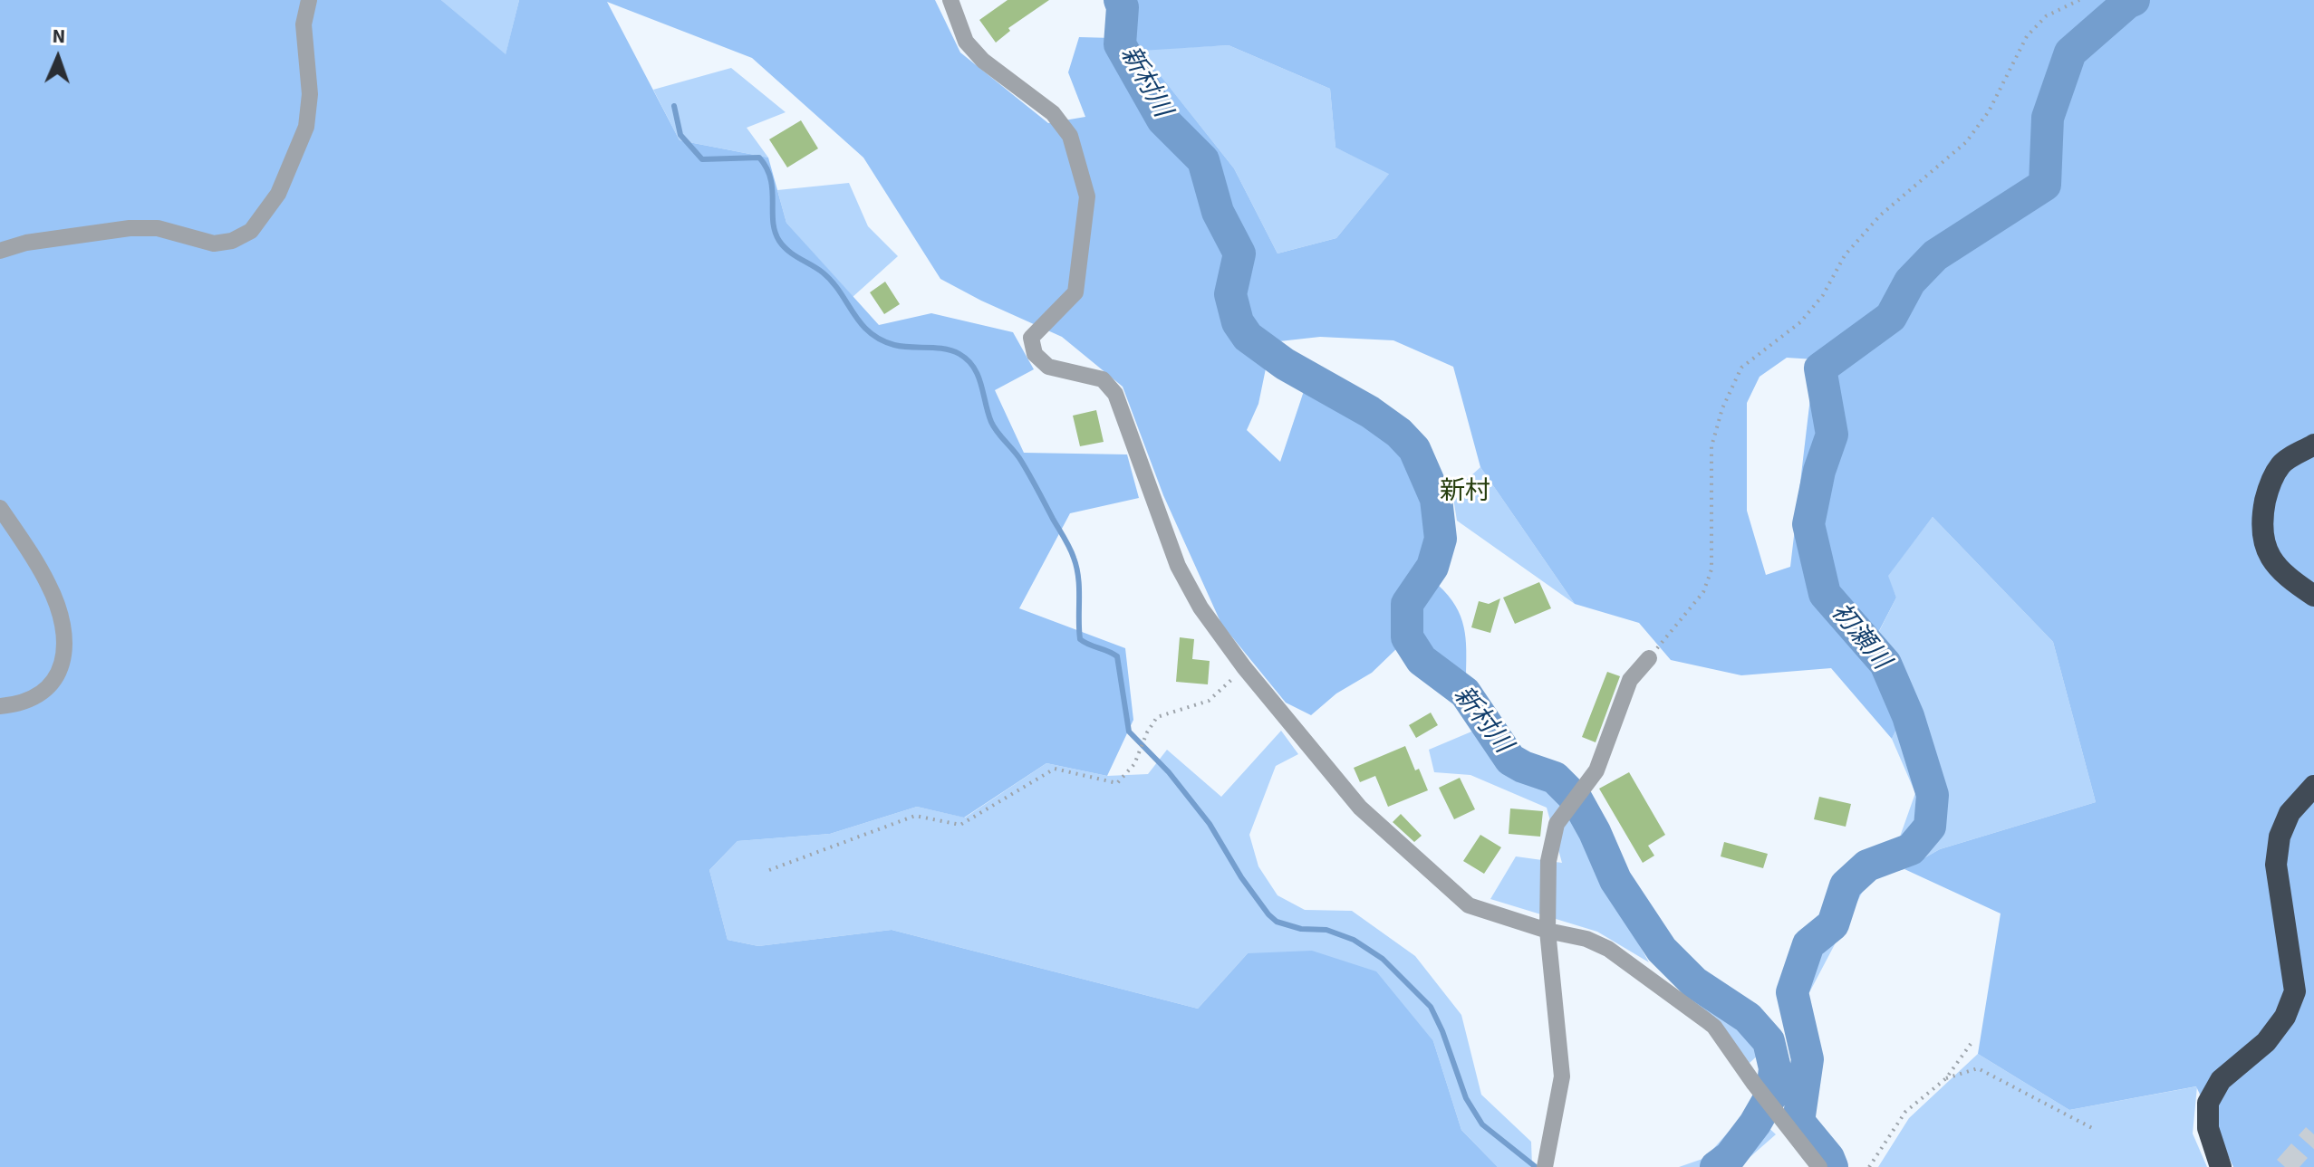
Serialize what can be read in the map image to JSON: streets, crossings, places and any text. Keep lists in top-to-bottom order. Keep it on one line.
{"districts":["新村"],"water":["新村川","初瀬川"],"north":"top"}
